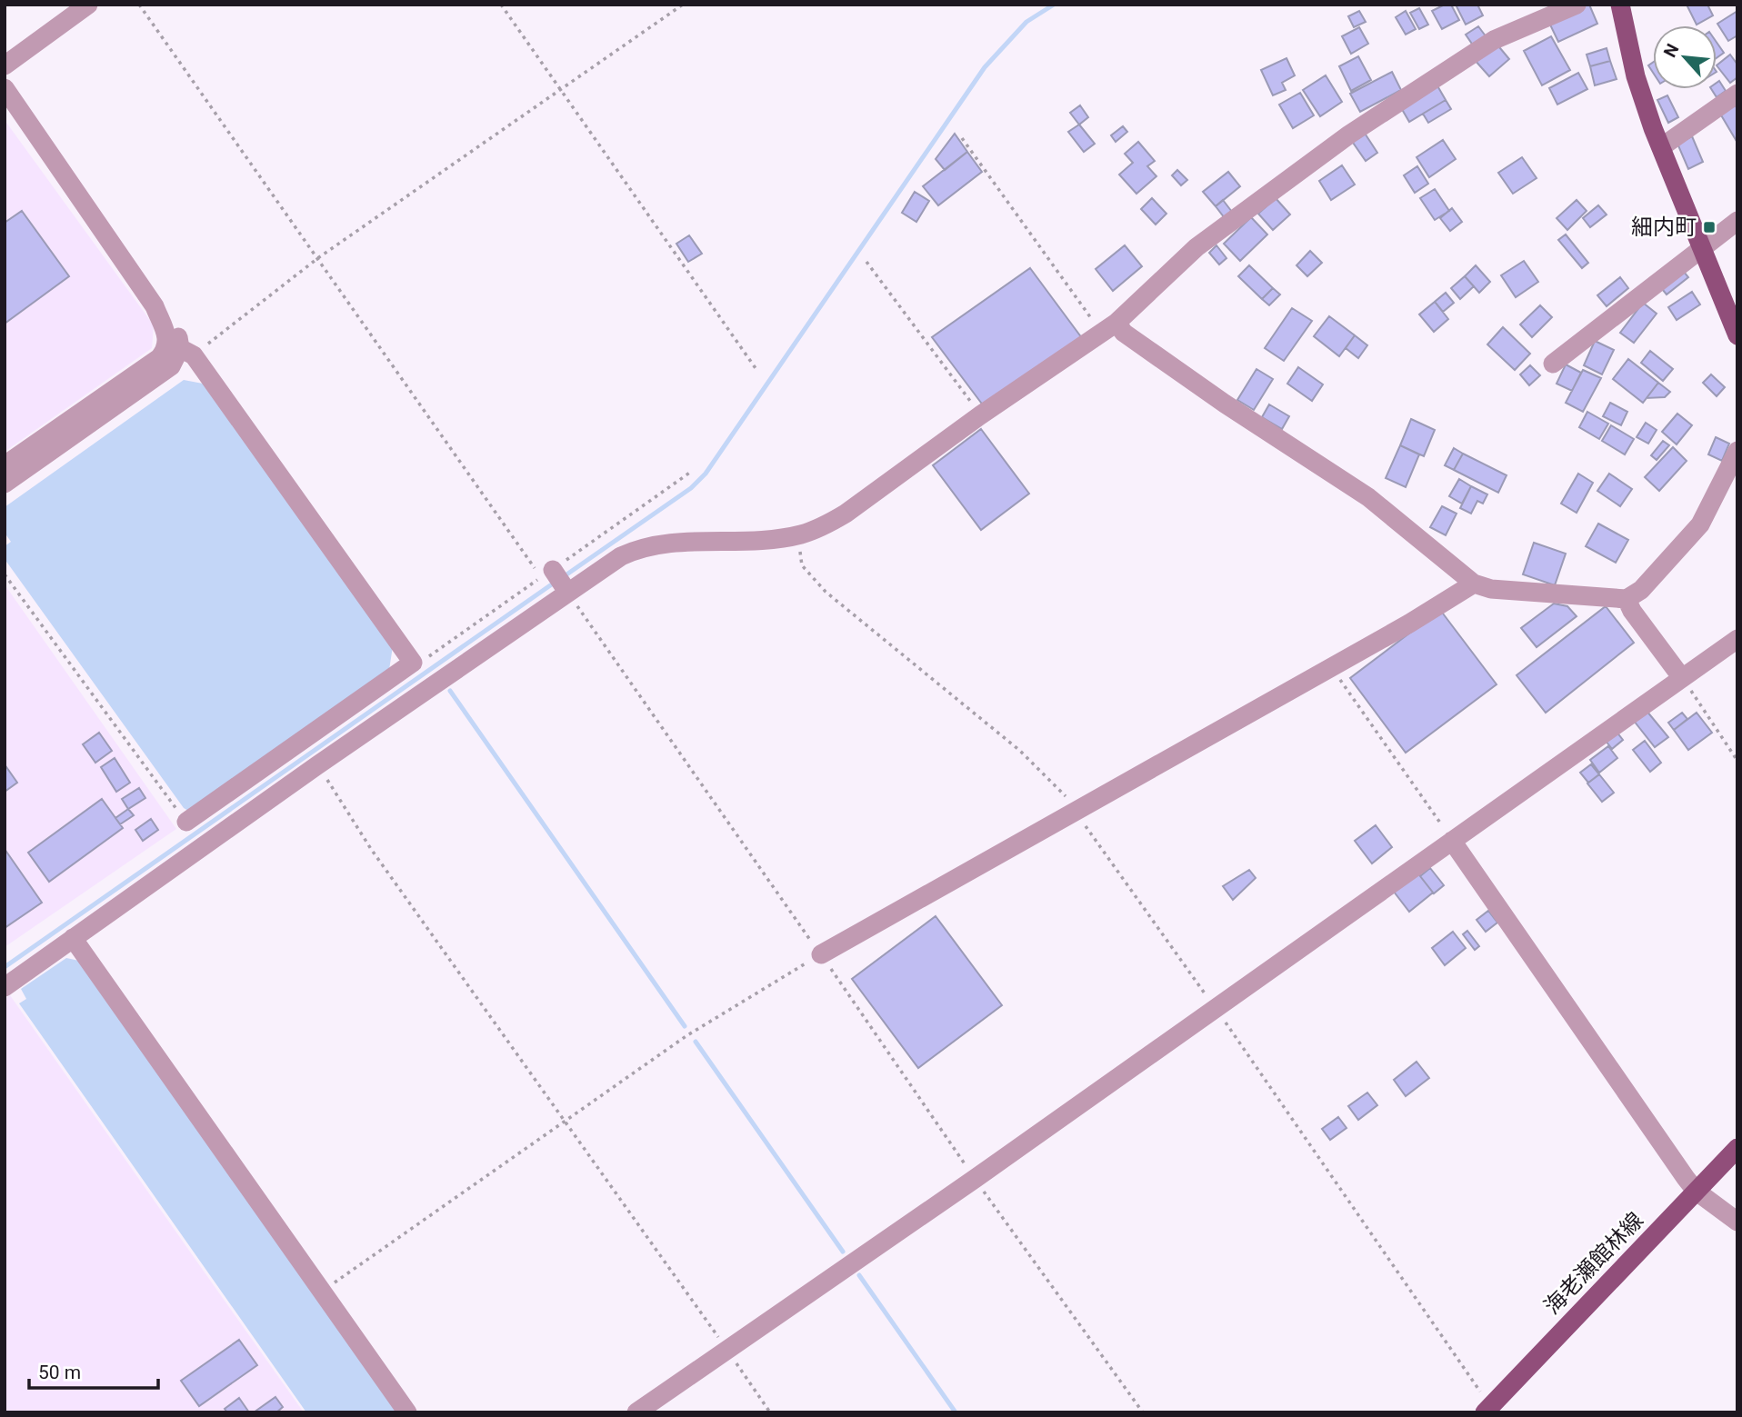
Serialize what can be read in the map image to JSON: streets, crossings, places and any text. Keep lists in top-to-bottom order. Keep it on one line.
{"streets":{"main road":["海老瀬館林線"]},"places":{"transit":["細内町"]},"scale_bar":"50 m","north":"top left"}
